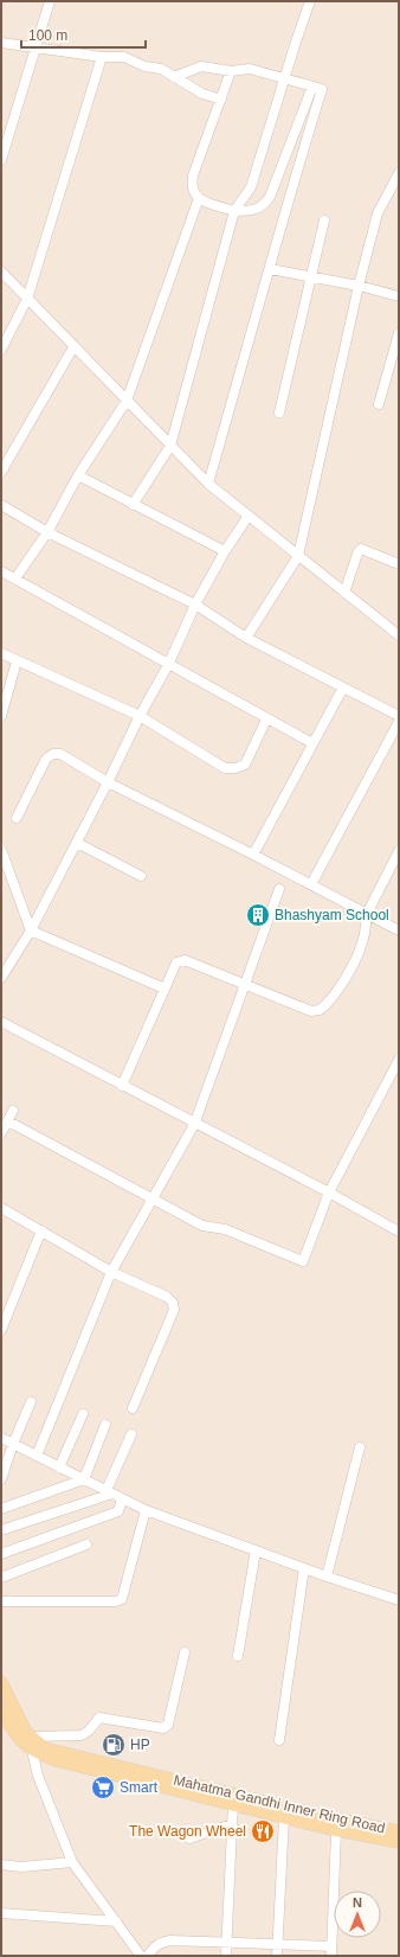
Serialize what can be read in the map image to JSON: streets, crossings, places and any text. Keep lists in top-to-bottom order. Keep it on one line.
{"streets":{"main road":["Mahatma Gandhi Inner Ring Road"]},"places":{"building":["Bhashyam School"],"fuel station":["HP"],"supermarket":["Smart"],"restaurant":["The Wagon Wheel"]},"scale_bar":"100 m","north":"top"}
